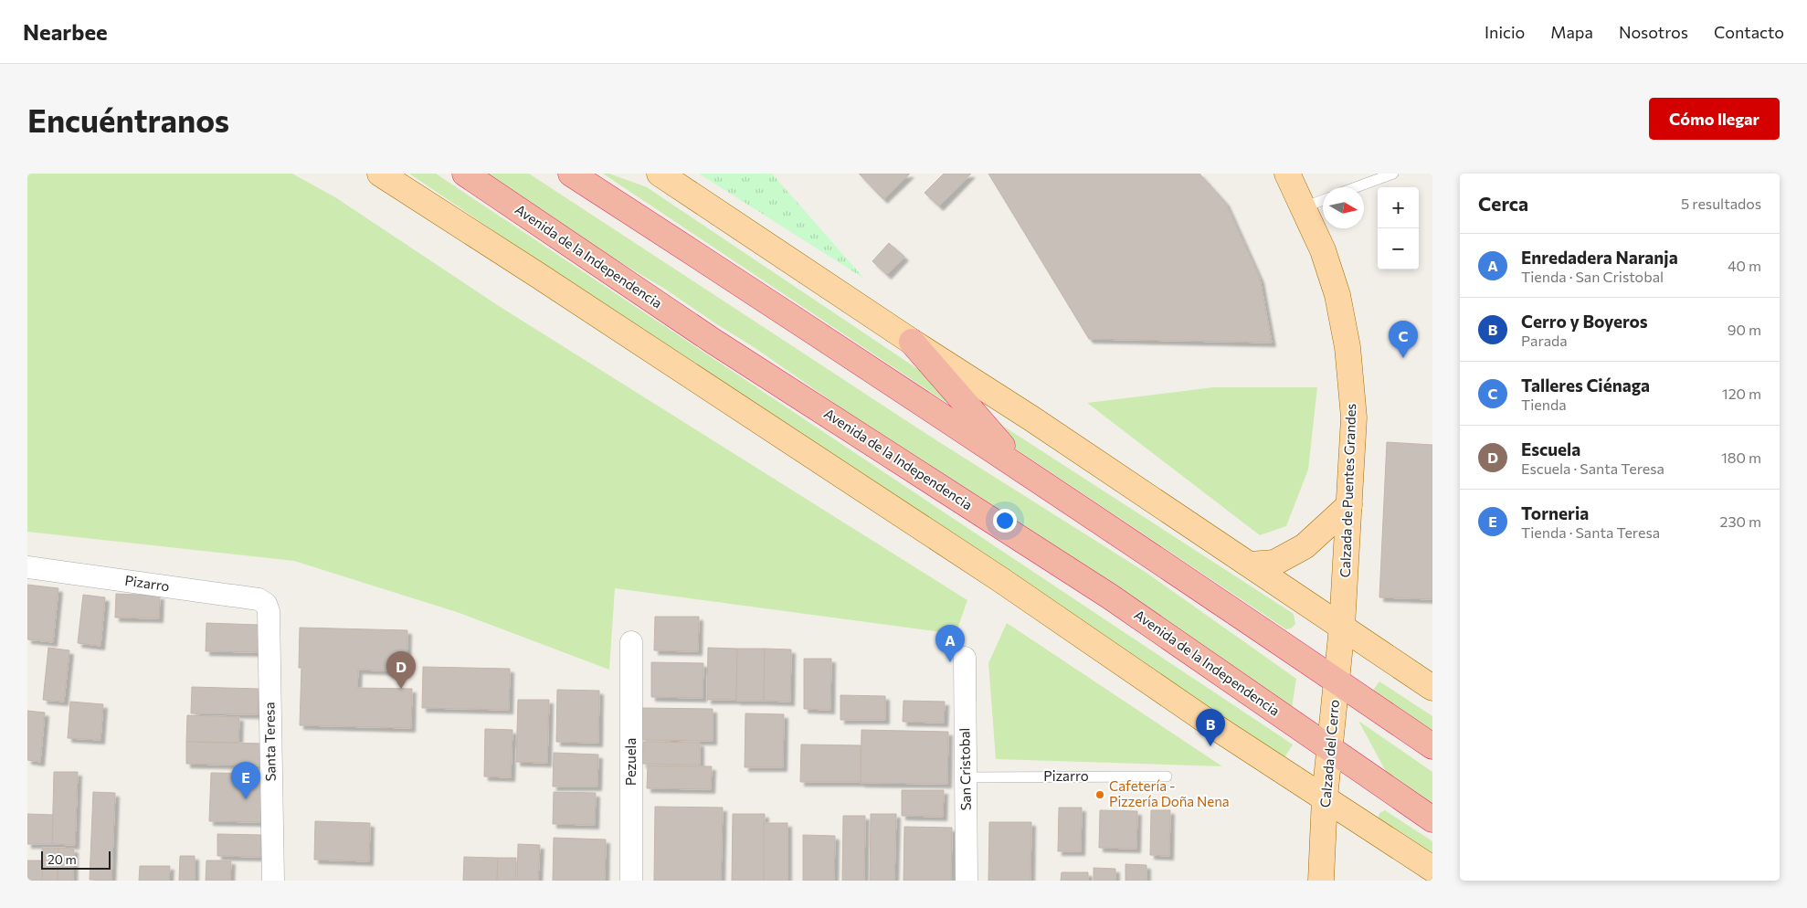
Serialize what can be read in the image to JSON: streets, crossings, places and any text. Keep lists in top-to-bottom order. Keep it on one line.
{"streets":{"highway":["Avenida de la Independencia"],"main road":["Calzada de Puentes Grandes","Calzada del Cerro"],"street":["Pizarro","Santa Teresa","Pezuela","San Cristobal"]},"crossings":[["Avenida de la Independencia","Calzada del Cerro"],["Calzada de Puentes Grandes","Calzada del Cerro"],["Pizarro","Santa Teresa"],["Pizarro","San Cristobal"]],"places":["Cafetería - Pizzería Doña Nena"],"scale_bar":"20 m","north":"right","page":{"header":"Nearbee","nav":["Inicio","Mapa","Nosotros","Contacto"],"buttons":"Cómo llegar","title":"Encuéntranos","heading":["Cerca","5 resultados"],"map_buttons":["+","−"],"list":[{"mark":"A","name":"Enredadera Naranja","note":"Tienda · San Cristobal","value":"40 m"},{"mark":"B","name":"Cerro y Boyeros","note":"Parada","value":"90 m"},{"mark":"C","name":"Talleres Ciénaga","note":"Tienda","value":"120 m"},{"mark":"D","name":"Escuela","note":"Escuela · Santa Teresa","value":"180 m"},{"mark":"E","name":"Torneria","note":"Tienda · Santa Teresa","value":"230 m"}],"pins":["C","A","D","B","E"],"scale":"20 m"}}
